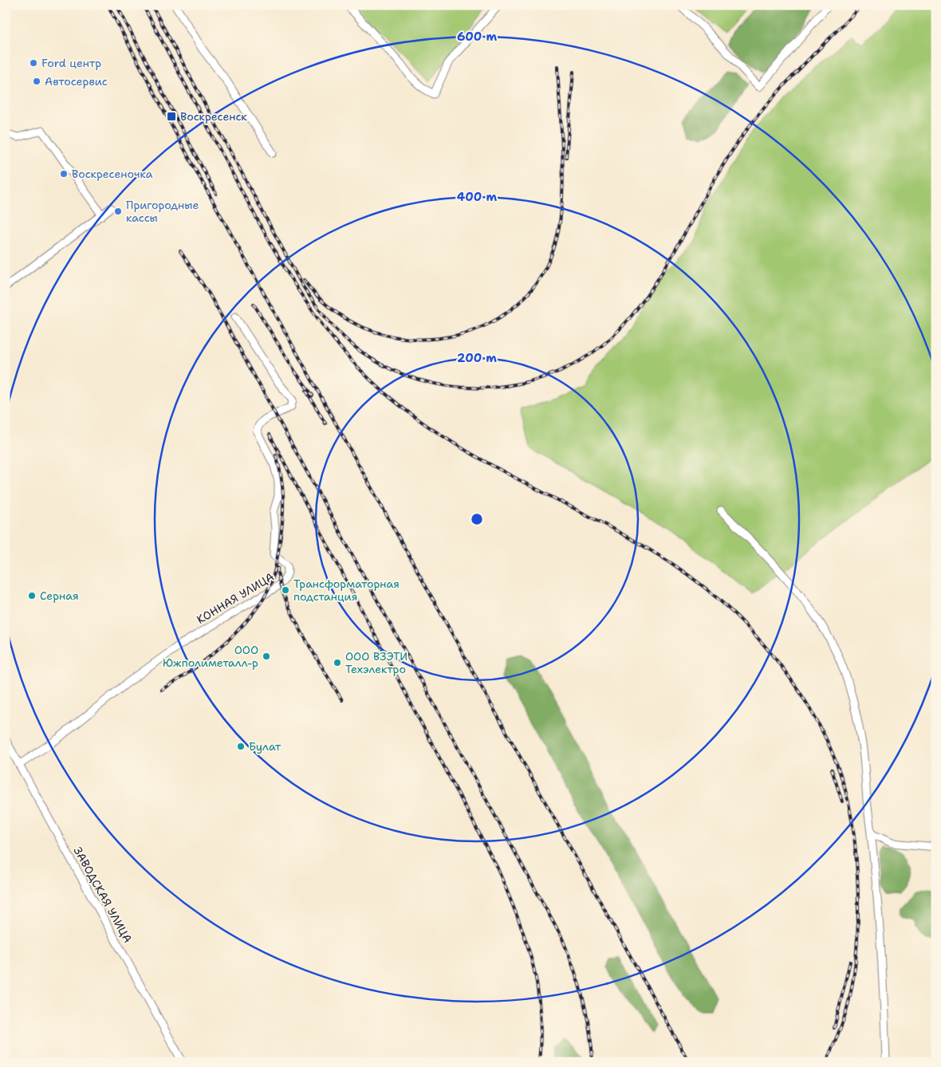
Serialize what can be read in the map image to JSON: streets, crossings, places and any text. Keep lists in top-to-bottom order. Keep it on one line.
{"streets":{"street":["КОННАЯ УЛИЦА","ЗАВОДСКАЯ УЛИЦА"]},"crossings":[["КОННАЯ УЛИЦА","ЗАВОДСКАЯ УЛИЦА"]],"places":{"other":["Ford центр","Автосервис","Воскресеночка","Пригородные кассы","Трансформаторная подстанция","Серная","ООО Южполиметалл-р","ООО ВЗЭТИ Техэлектро","Булат"],"transit":["Воскресенск"]},"rings":["600 m","400 m","200 m"]}
